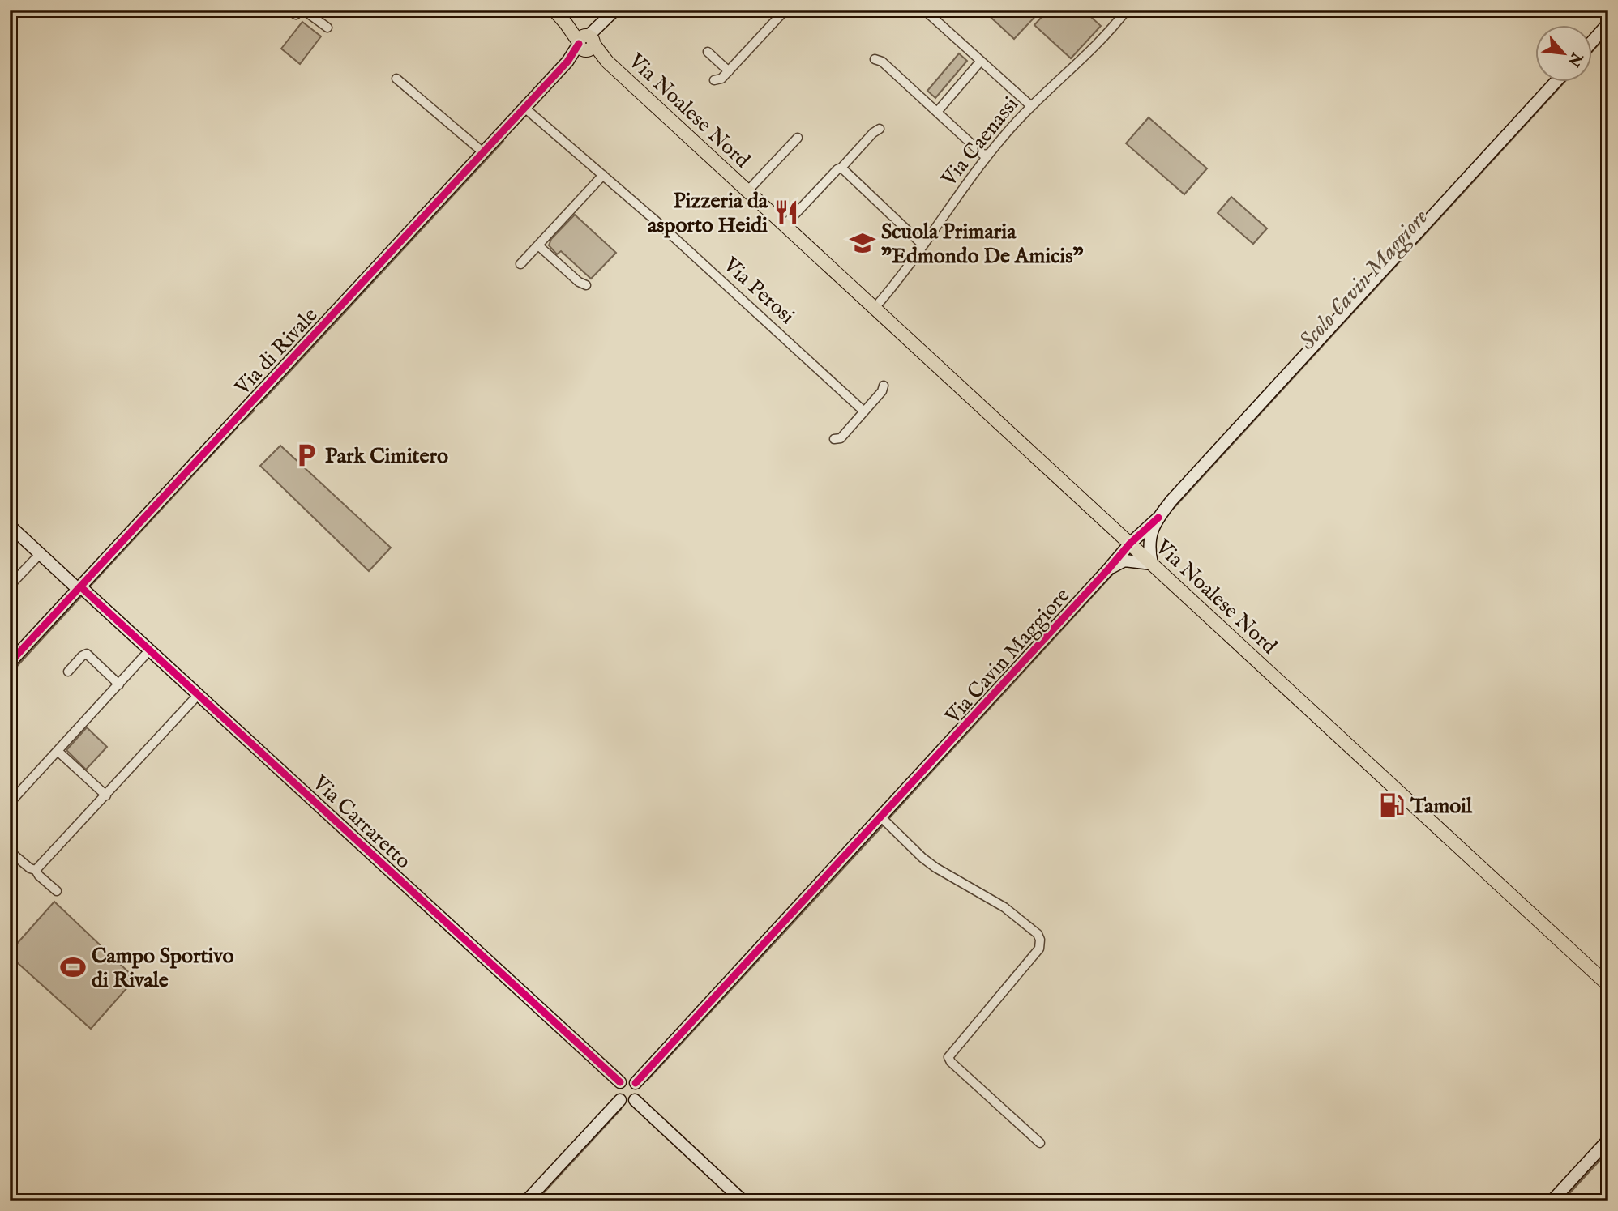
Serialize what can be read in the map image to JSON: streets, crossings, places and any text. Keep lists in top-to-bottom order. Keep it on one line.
{"streets":{"main road":["Via Noalese Nord"],"street":["Via Caenassi","Via Perosi","Via di Rivale","Via Cavin Maggiore","Via Carraretto"]},"crossings":[["Via Noalese Nord","Via Caenassi"],["Via Noalese Nord","Via di Rivale"],["Via Noalese Nord","Via Cavin Maggiore"],["Via Perosi","Via di Rivale"],["Via di Rivale","Via Carraretto"],["Via Cavin Maggiore","Via Carraretto"]],"water":["Scolo Cavin Maggiore"],"places":{"restaurant":["Pizzeria da asporto Heidi"],"school or university":["Scuola Primaria \"Edmondo De Amicis\""],"parking":["Park Cimitero"],"fuel station":["Tamoil"],"sports":["Campo Sportivo di Rivale"]},"north":"bottom right"}
